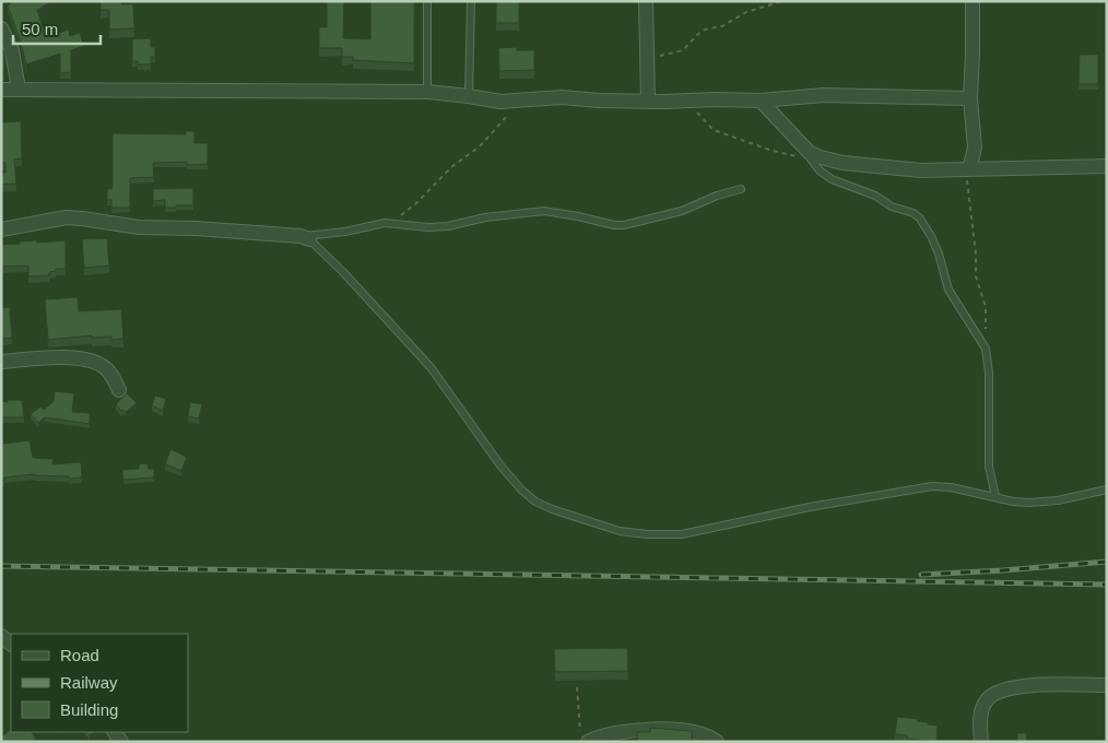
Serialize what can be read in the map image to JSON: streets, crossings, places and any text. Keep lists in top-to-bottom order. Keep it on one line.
{"legend":["Road","Railway","Building"],"scale_bar":"50 m"}
